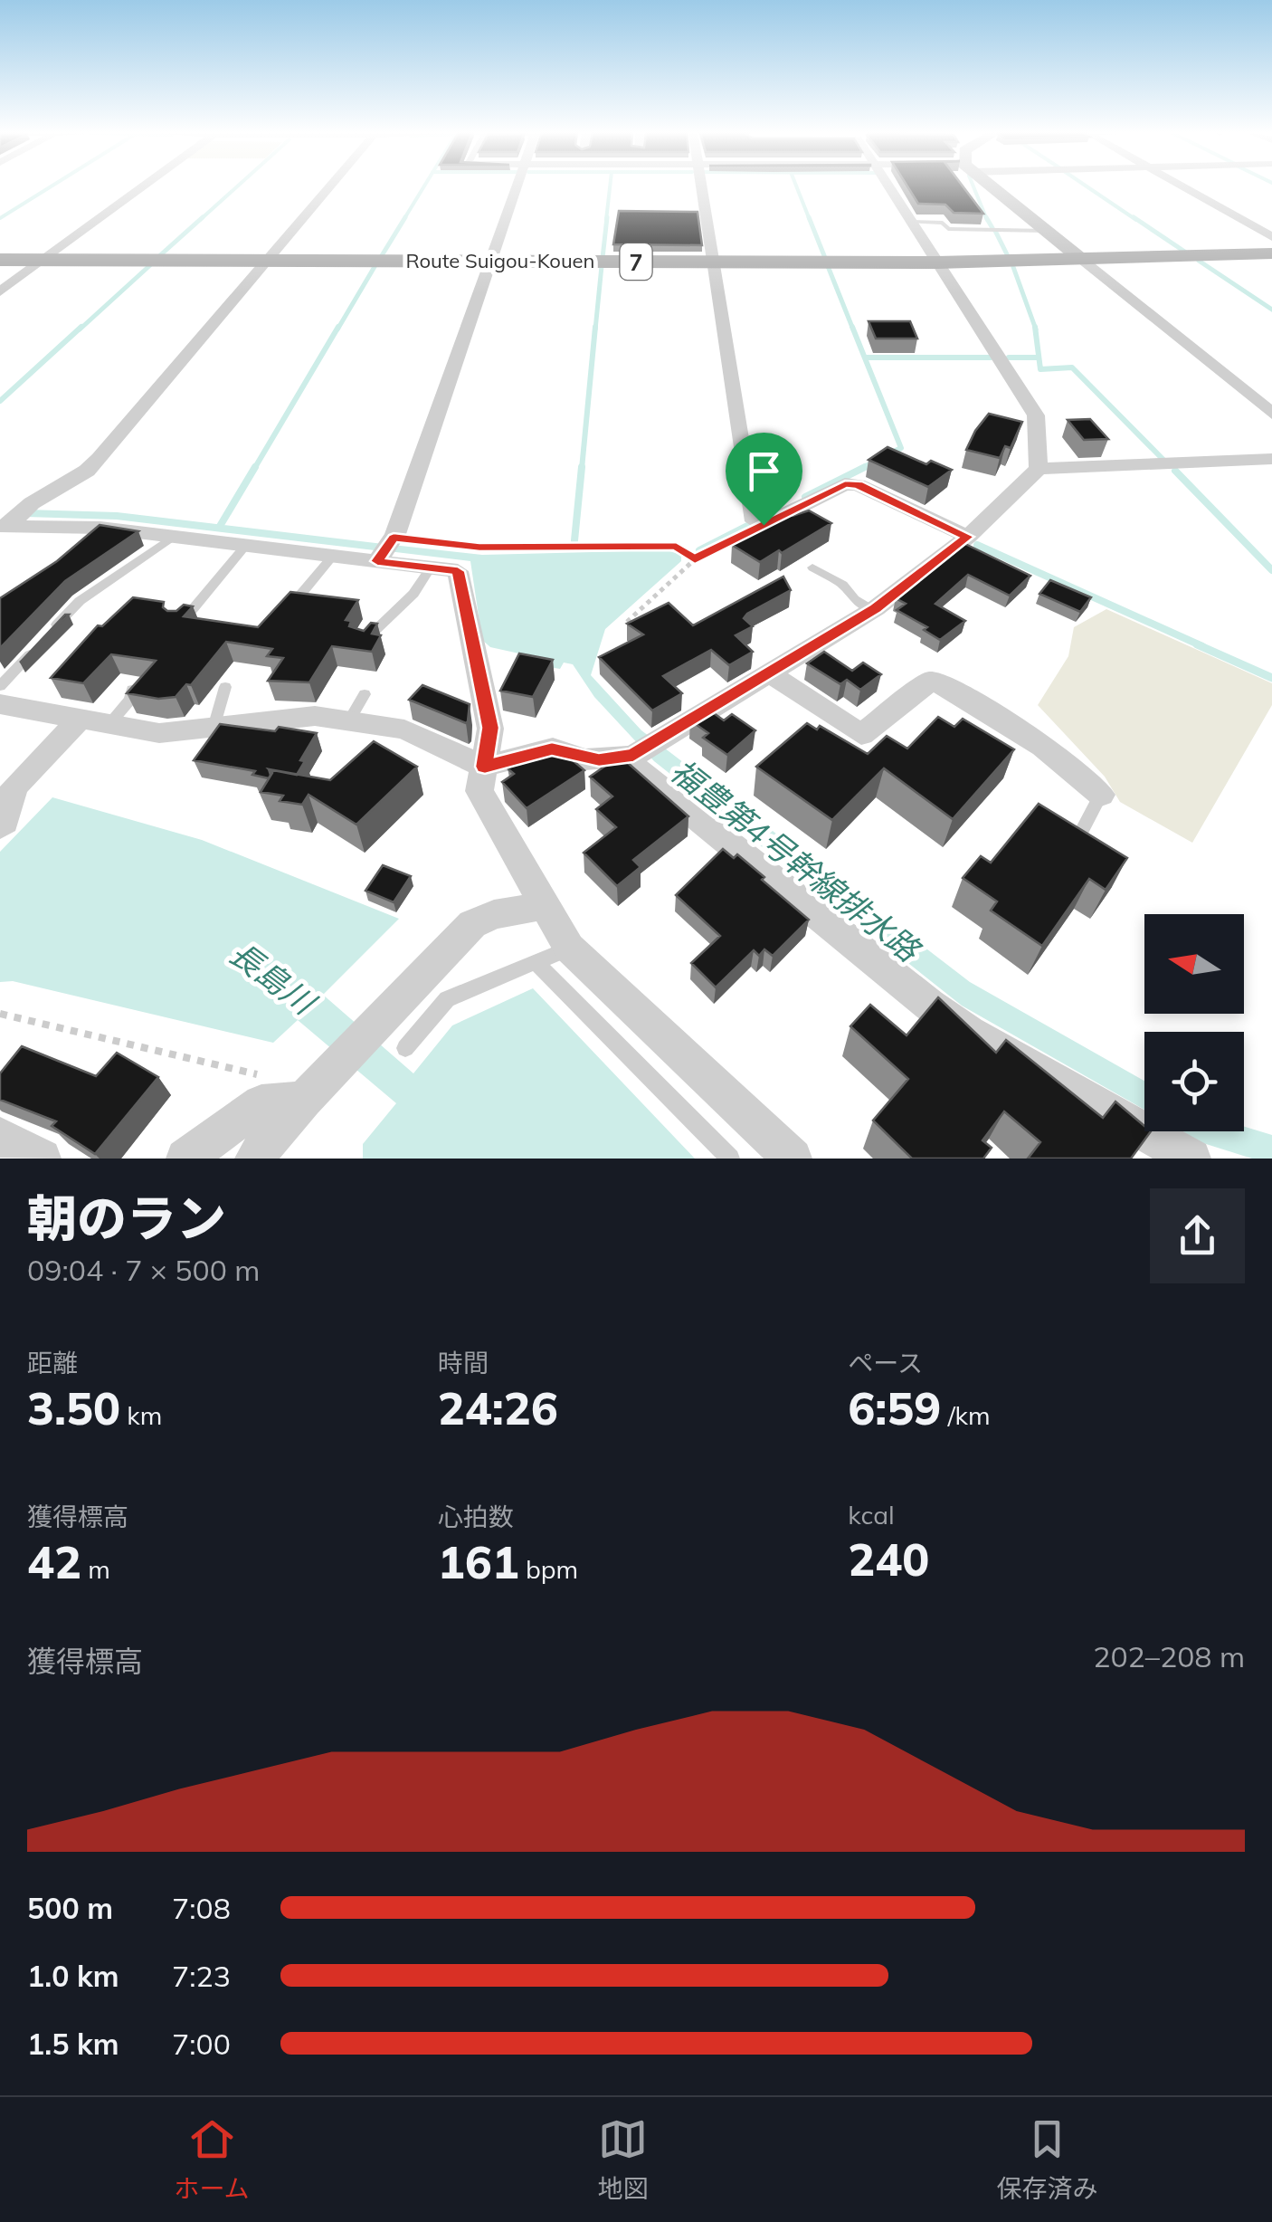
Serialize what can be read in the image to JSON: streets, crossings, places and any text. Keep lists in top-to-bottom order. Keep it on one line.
{"streets":{"main road":["Route Suigou-Kouen","7"]},"water":["福豊第4号幹線排水路","長島川"],"north":"left","page":{"heading":["朝のラン","09:04 · 7 × 500 m"],"stats":[["距離","3.50 km"],["時間","24:26"],["ペース","6:59 /km"],["獲得標高","42 m"],["心拍数","161 bpm"],["kcal","240"]],"chart":["獲得標高","202–208 m"],"list":[{"name":"500 m","note":"7:08"},{"name":"1.0 km","note":"7:23"},{"name":"1.5 km","note":"7:00"}],"tabs":["ホーム","地図","保存済み"]}}
